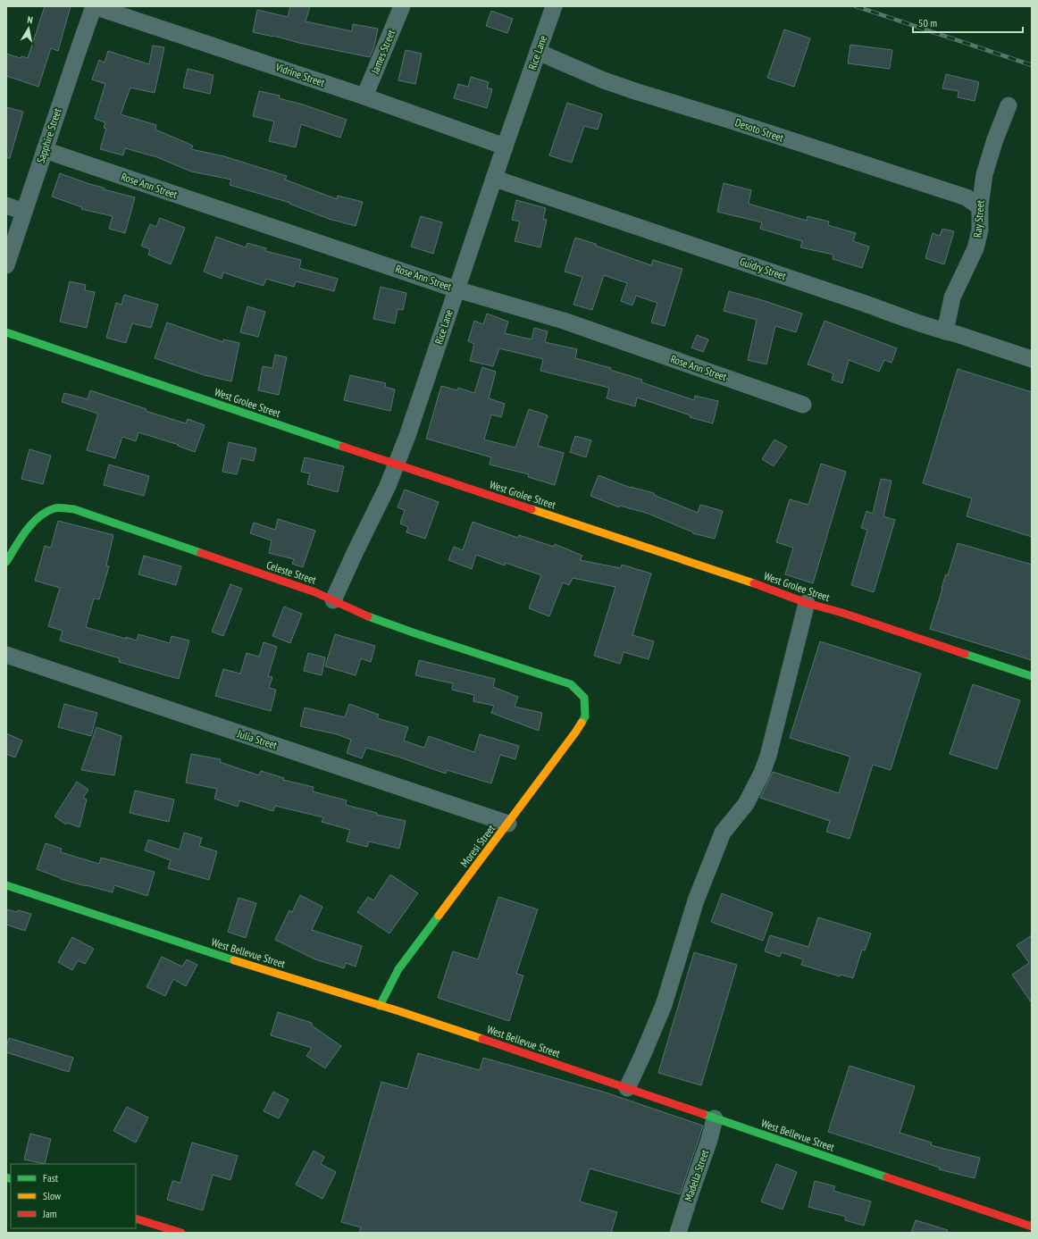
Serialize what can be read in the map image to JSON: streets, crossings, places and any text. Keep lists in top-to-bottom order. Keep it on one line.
{"streets":{"main road":["West Grolee Street","Celeste Street","Moresi Street","West Bellevue Street"],"street":["James Street","Rice Lane","Vidrine Street","Desoto Street","Sapphire Street","Rose Ann Street","Ray Street","Guidry Street","Julia Street","Madella Street"]},"crossings":[["James Street","Vidrine Street"],["Rice Lane","Vidrine Street"],["Rice Lane","Desoto Street"],["Rice Lane","Rose Ann Street"],["Rice Lane","Guidry Street"],["Rice Lane","West Grolee Street"],["Rice Lane","Celeste Street"],["Vidrine Street","Sapphire Street"],["Desoto Street","Ray Street"],["Sapphire Street","Rose Ann Street"],["Ray Street","Guidry Street"],["Celeste Street","Moresi Street"],["Julia Street","Moresi Street"],["Moresi Street","West Bellevue Street"],["West Bellevue Street","Madella Street"]],"legend":["Fast","Slow","Jam"],"scale_bar":"50 m","north":"top"}
